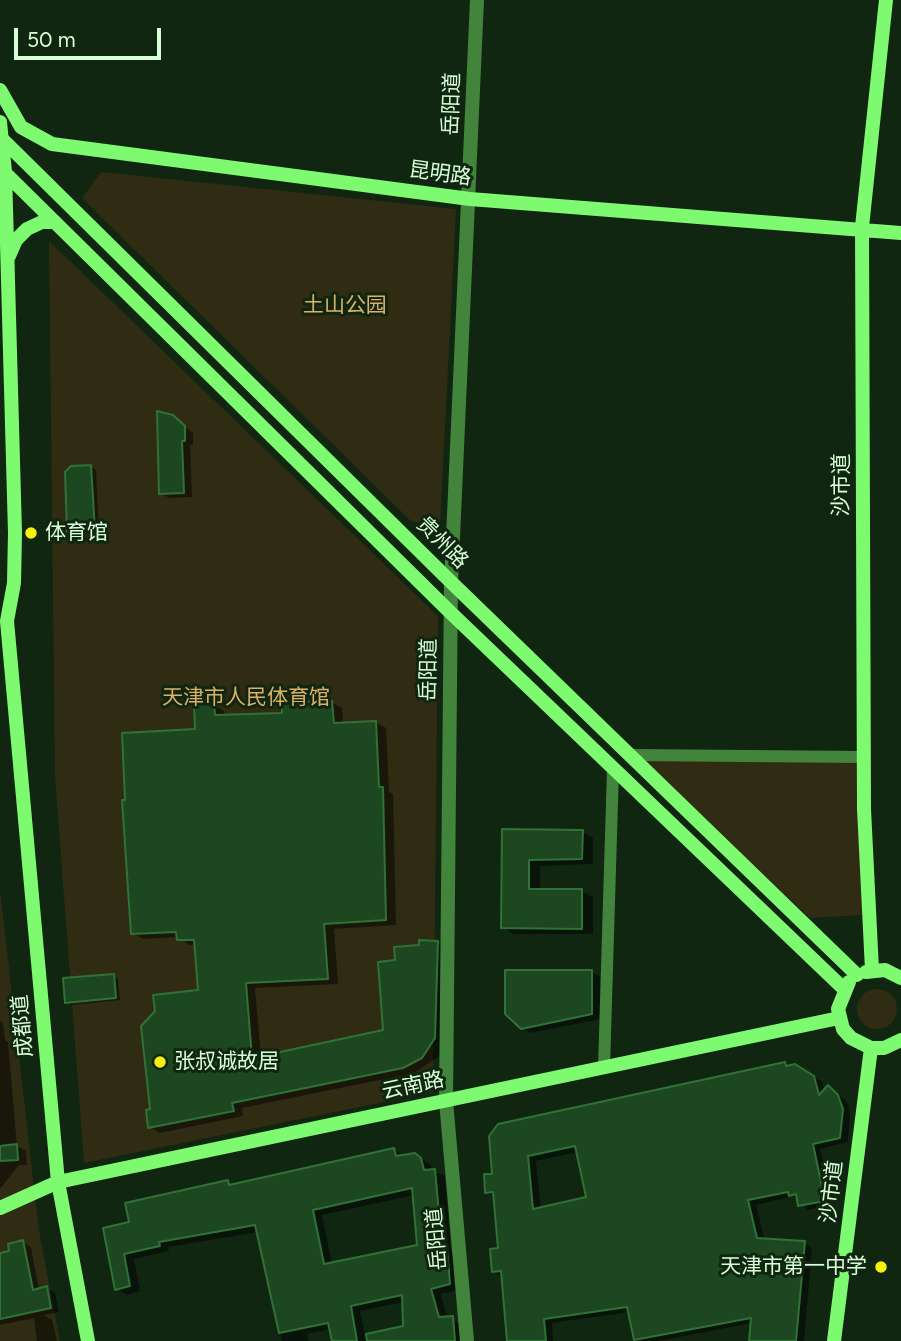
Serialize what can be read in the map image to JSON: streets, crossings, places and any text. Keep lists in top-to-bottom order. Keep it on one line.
{"streets":{"street":["岳阳道","昆明路","沙市道","贵州路","成都道","云南路"]},"crossings":[["岳阳道","昆明路"],["岳阳道","贵州路"],["岳阳道","云南路"],["昆明路","沙市道"],["贵州路","成都道"],["成都道","云南路"]],"parks":["土山公园","天津市人民体育馆"],"places":["体育馆","张叔诚故居","天津市第一中学"],"scale_bar":"50 m"}
